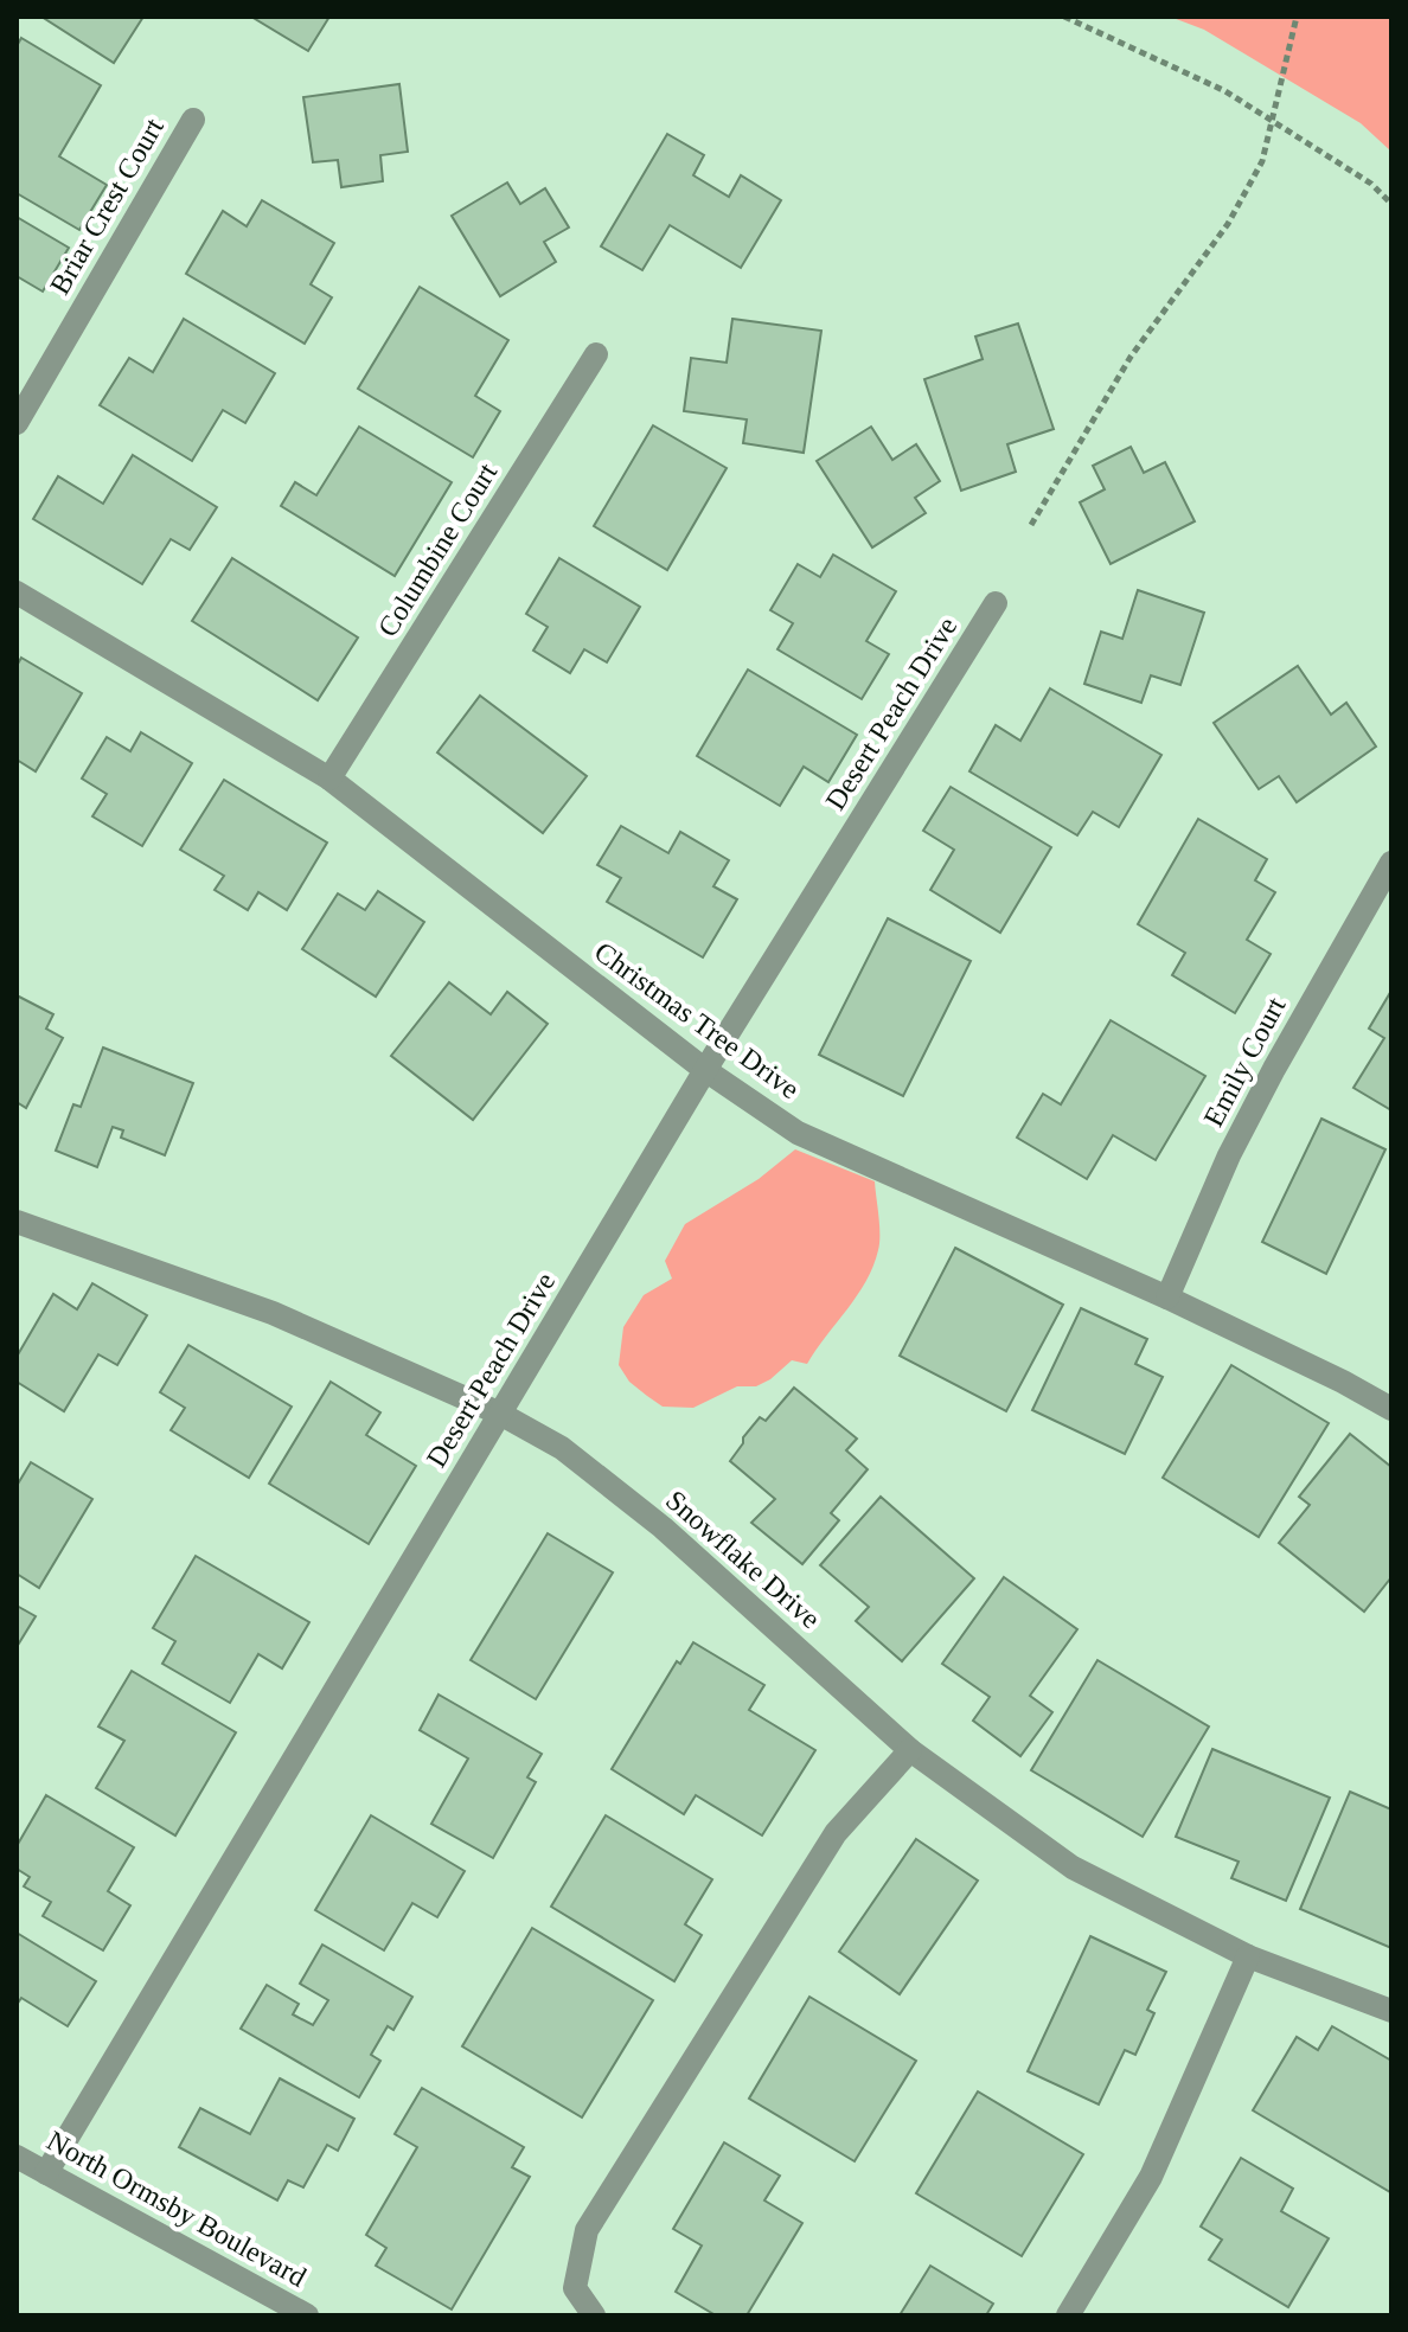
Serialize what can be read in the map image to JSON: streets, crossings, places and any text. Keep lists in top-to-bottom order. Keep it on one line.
{"streets":{"street":["Briar Crest Court","Columbine Court","Desert Peach Drive","Christmas Tree Drive","Emily Court","Snowflake Drive","North Ormsby Boulevard"]},"crossings":[["Columbine Court","Christmas Tree Drive"],["Desert Peach Drive","Christmas Tree Drive"],["Desert Peach Drive","Snowflake Drive"],["Desert Peach Drive","North Ormsby Boulevard"],["Christmas Tree Drive","Emily Court"]]}
